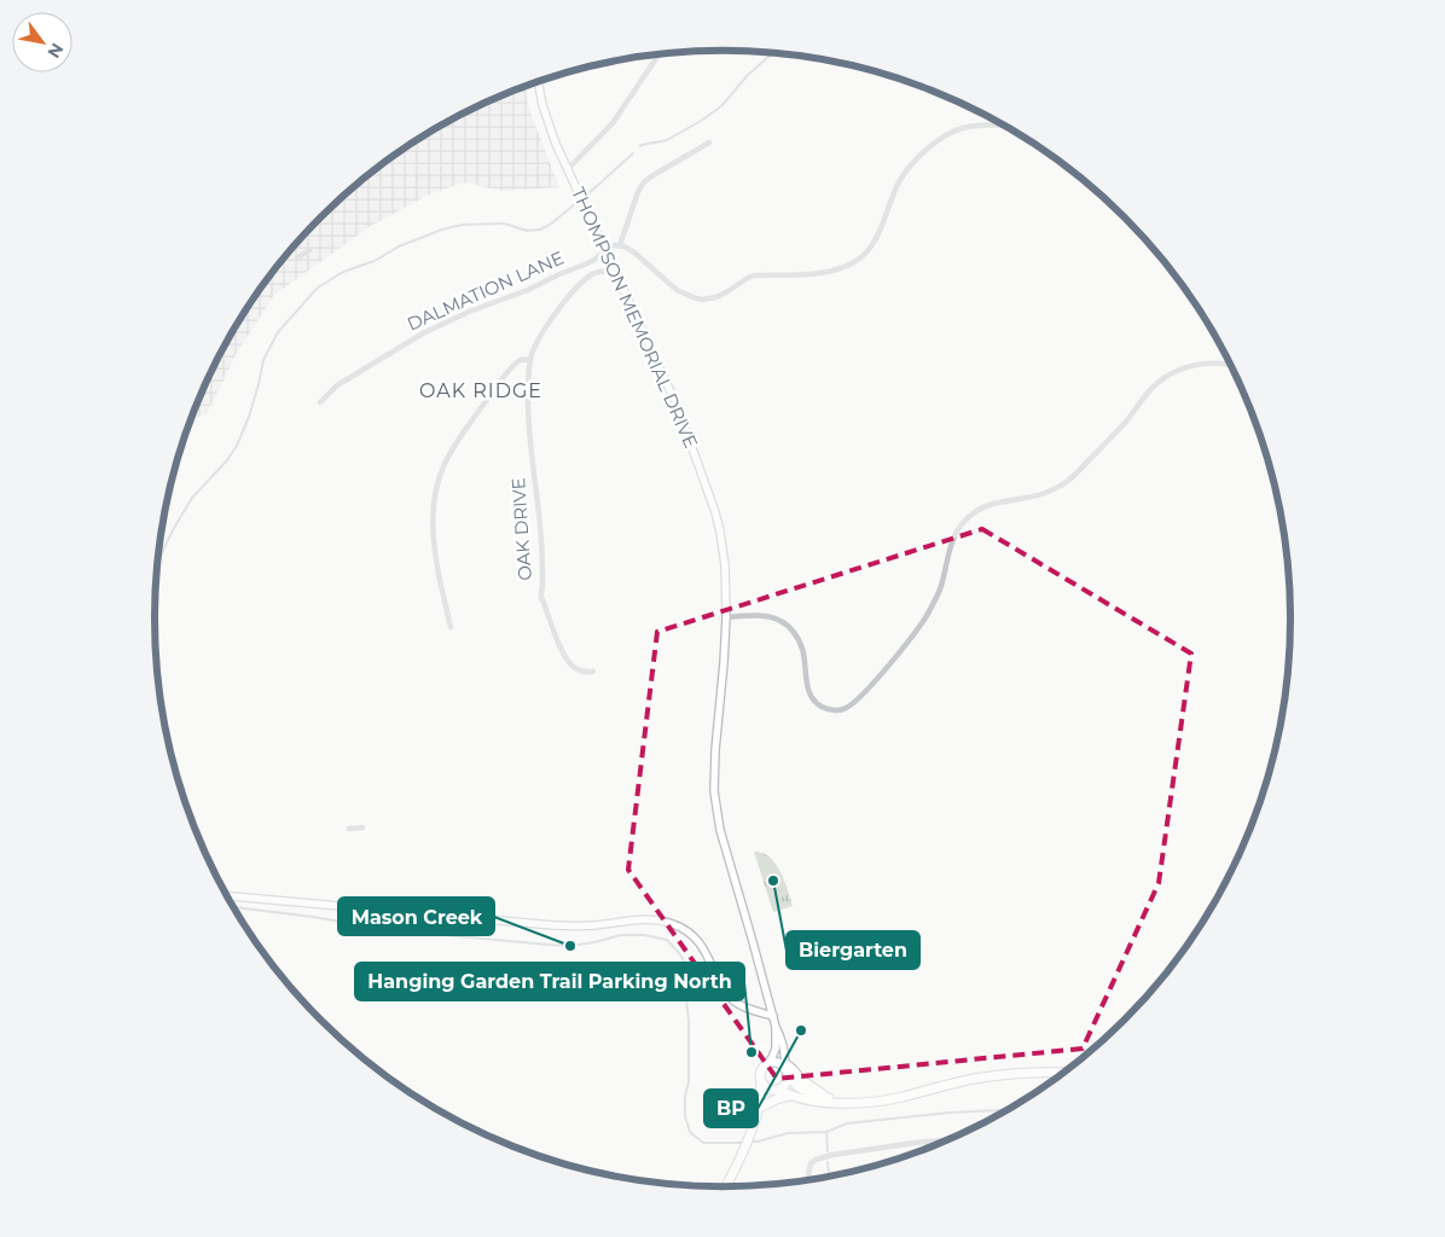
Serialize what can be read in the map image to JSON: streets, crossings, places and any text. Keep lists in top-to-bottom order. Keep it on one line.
{"streets":{"main road":["THOMPSON MEMORIAL DRIVE"],"street":["DALMATION LANE","OAK DRIVE"]},"crossings":[["DALMATION LANE","THOMPSON MEMORIAL DRIVE"],["THOMPSON MEMORIAL DRIVE","OAK DRIVE"]],"districts":["OAK RIDGE"],"places":["Biergarten","Mason Creek","BP","Hanging Garden Trail Parking North"],"north":"bottom right"}
